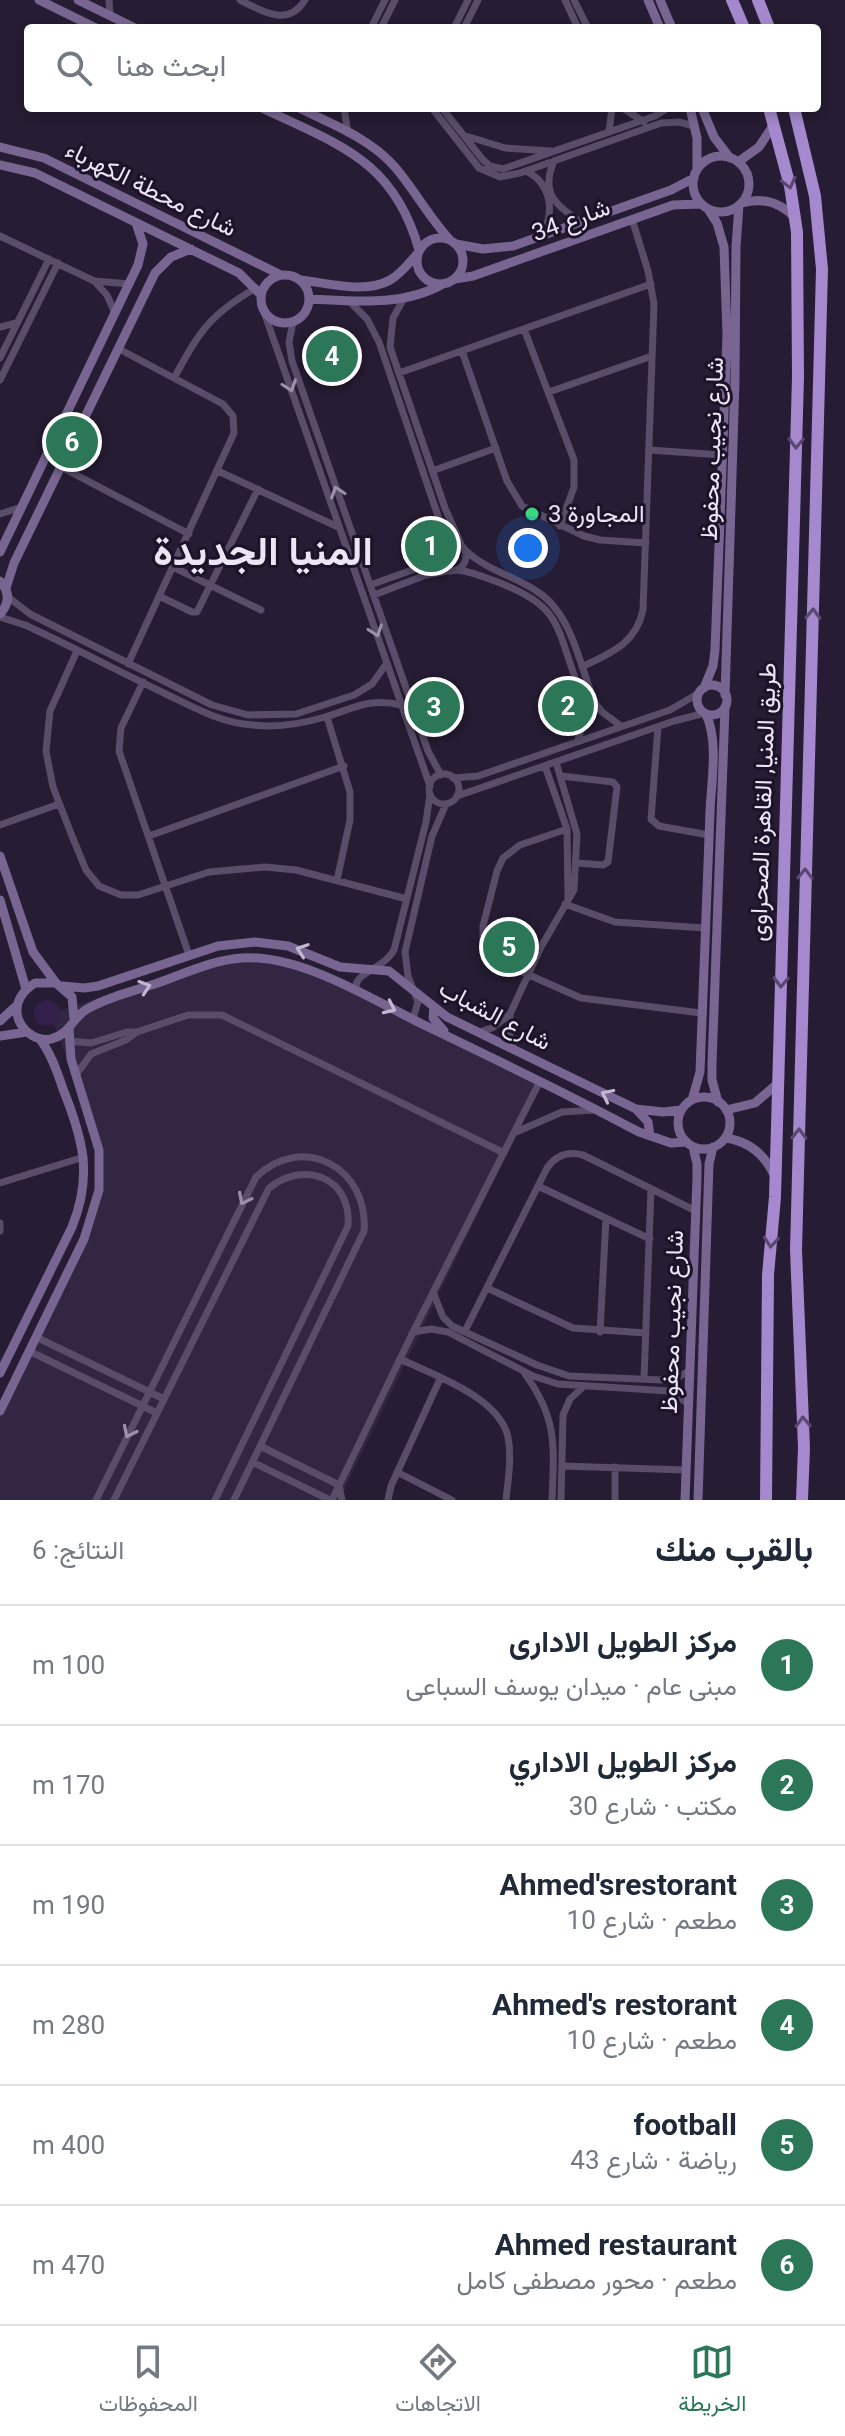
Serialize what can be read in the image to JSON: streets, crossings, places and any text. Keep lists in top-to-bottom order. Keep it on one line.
{"streets":{"highway":["طريق المنيا, القاهرة الصحراوى"],"street":["شارع محطة الكهرباء","شارع 34","شارع نجيب محفوظ","شارع الشباب"]},"crossings":[["شارع 34","شارع نجيب محفوظ"],["شارع نجيب محفوظ","شارع الشباب"]],"districts":["المنيا الجديدة"],"places":["المجاورة 3"],"page":{"search":"ابحث هنا","pins":["4","6","1","2","3","5"],"heading":["بالقرب منك","النتائج: 6"],"list":[{"mark":"1","name":"مركز الطويل الادارى","note":"مبنى عام · ميدان يوسف السباعى","value":"100 m"},{"mark":"2","name":"مركز الطويل الاداري","note":"مكتب · شارع 30","value":"170 m"},{"mark":"3","name":"Ahmed'srestorant","note":"مطعم · شارع 10","value":"190 m"},{"mark":"4","name":"Ahmed's restorant","note":"مطعم · شارع 10","value":"280 m"},{"mark":"5","name":"football","note":"رياضة · شارع 43","value":"400 m"},{"mark":"6","name":"Ahmed restaurant","note":"مطعم · محور مصطفى كامل","value":"470 m"}],"nav":["الخريطة","الاتجاهات","المحفوظات"]}}
